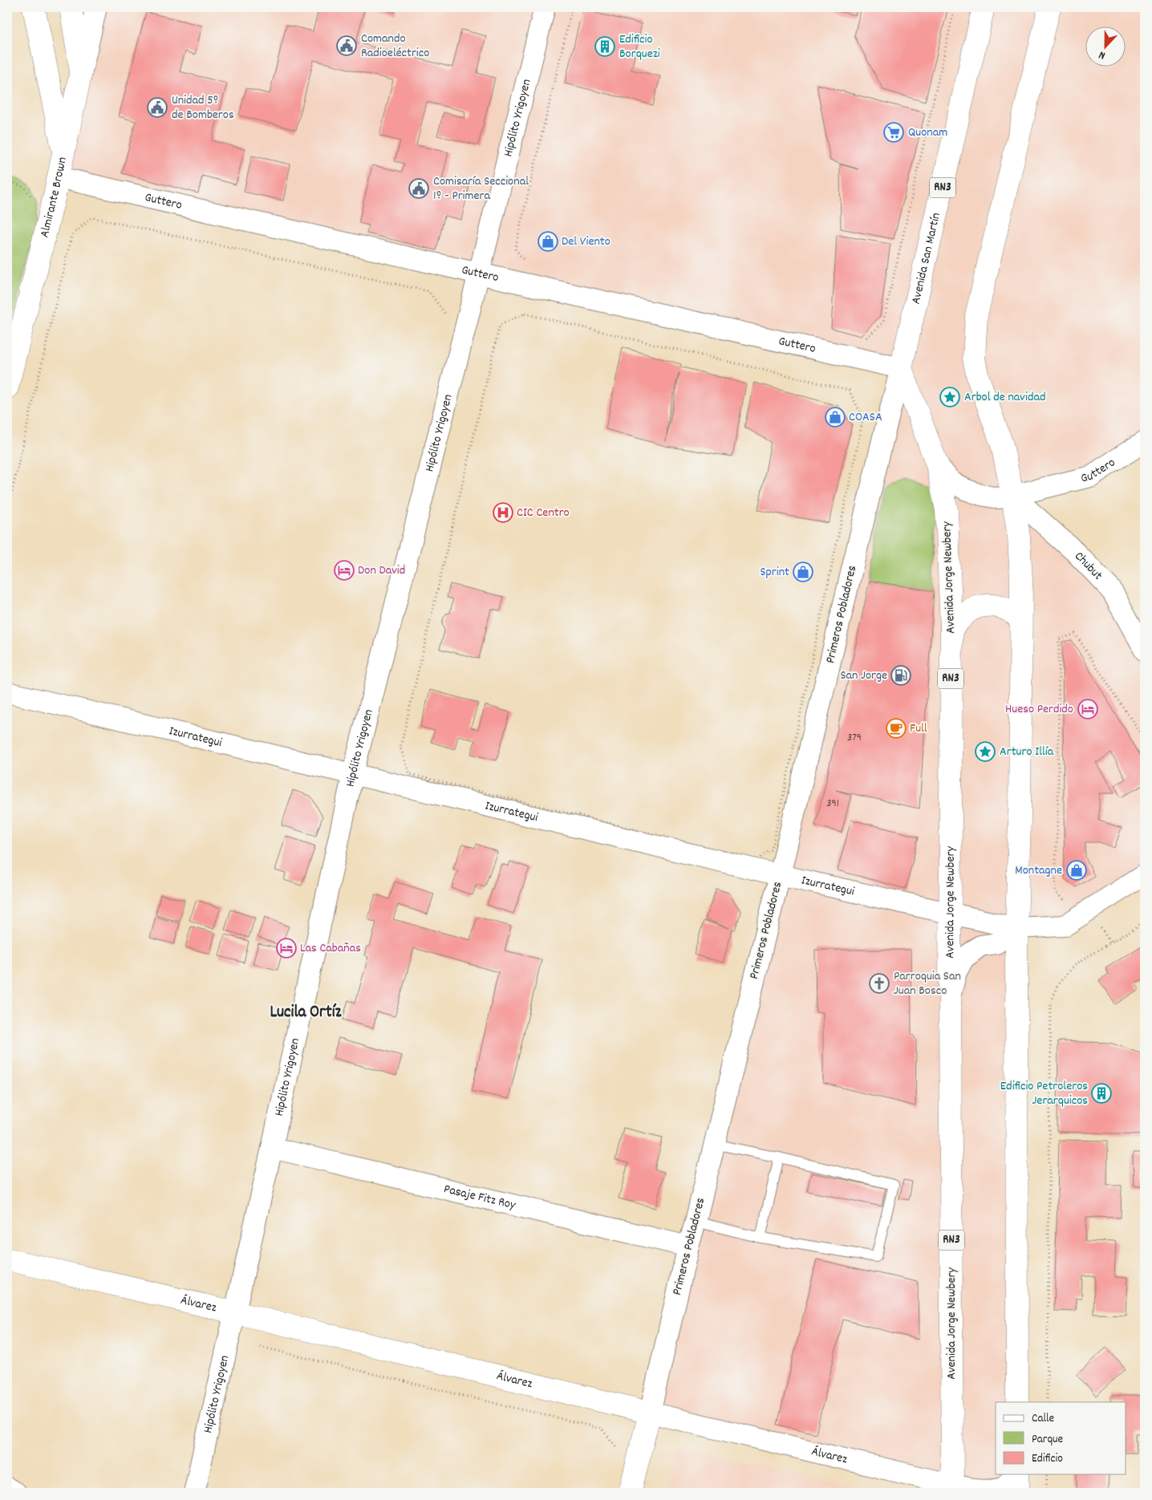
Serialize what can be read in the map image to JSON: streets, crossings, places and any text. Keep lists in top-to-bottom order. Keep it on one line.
{"streets":{"main road":["RN3","Almirante Brown","Avenida San Martín","Avenida Jorge Newbery","Primeros Pobladores","Álvarez"],"street":["Hipólito Yrigoyen","Guttero","Chubut","Izurrategui","Pasaje Fitz Roy"]},"crossings":[["Hipólito Yrigoyen","Guttero"],["Hipólito Yrigoyen","Izurrategui"],["Hipólito Yrigoyen","Pasaje Fitz Roy"],["Hipólito Yrigoyen","Álvarez"],["Almirante Brown","Guttero"],["Guttero","Avenida San Martín"],["Guttero","Chubut"],["Guttero","Avenida Jorge Newbery"],["Guttero","Primeros Pobladores"],["Avenida San Martín","Avenida Jorge Newbery"],["Avenida San Martín","Primeros Pobladores"],["Avenida Jorge Newbery","Primeros Pobladores"],["Avenida Jorge Newbery","Izurrategui"],["Avenida Jorge Newbery","Álvarez"],["Primeros Pobladores","Izurrategui"],["Primeros Pobladores","Pasaje Fitz Roy"],["Primeros Pobladores","Álvarez"]],"districts":["Lucila Ortíz"],"places":{"public building":["Comando Radioeléctrico","Unidad 5º de Bomberos","Comisaría Seccional 1º - Primera"],"building":["Edificio Borquezi","Edificio Petroleros Jerarquicos"],"supermarket":["Quonam"],"shop":["Del Viento","COASA","Sprint","Montagne"],"place":["Arbol de navidad","Arturo Illía"],"hospital":["CIC Centro"],"hotel":["Don David","Hueso Perdido","Las Cabañas"],"fuel station":["San Jorge"],"cafe":["Full"],"church":["Parroquia San Juan Bosco"]},"house_numbers":["379","391"],"legend":["Calle","Parque","Edificio"],"north":"bottom"}
